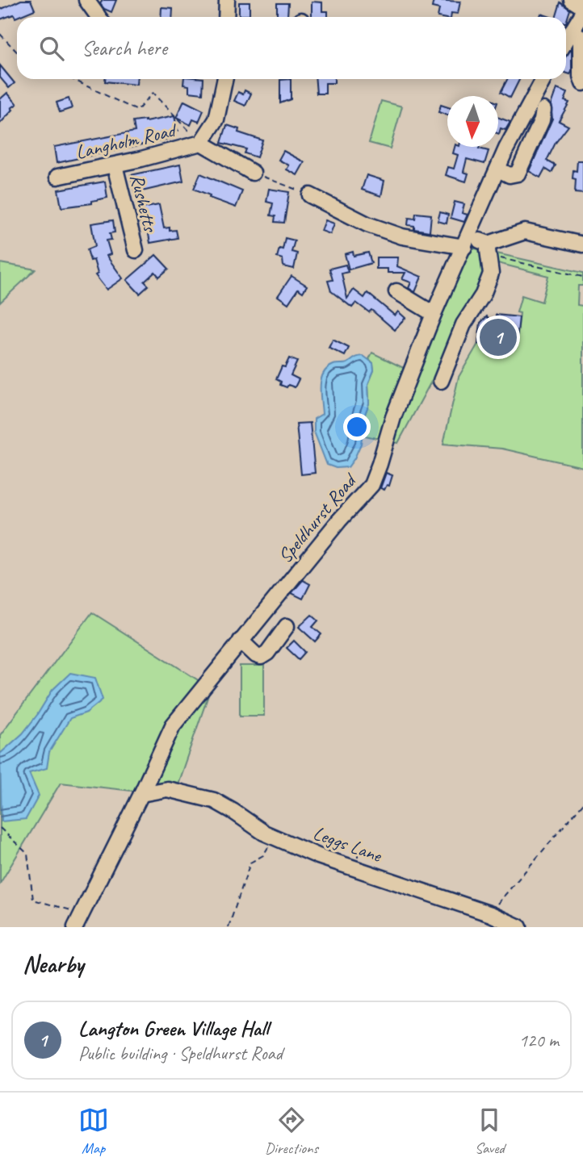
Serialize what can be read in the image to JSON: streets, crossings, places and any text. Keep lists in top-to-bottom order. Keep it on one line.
{"streets":{"street":["Langholm Road","Rushetts","Speldhurst Road","Leggs Lane"]},"crossings":[["Langholm Road","Rushetts"],["Speldhurst Road","Leggs Lane"]],"north":"bottom","page":{"search":"Search here","pins":"1","heading":"Nearby","list":[{"mark":"1","name":"Langton Green Village Hall","note":"Public building · Speldhurst Road","value":"120 m"}],"nav":["Map","Directions","Saved"]}}
